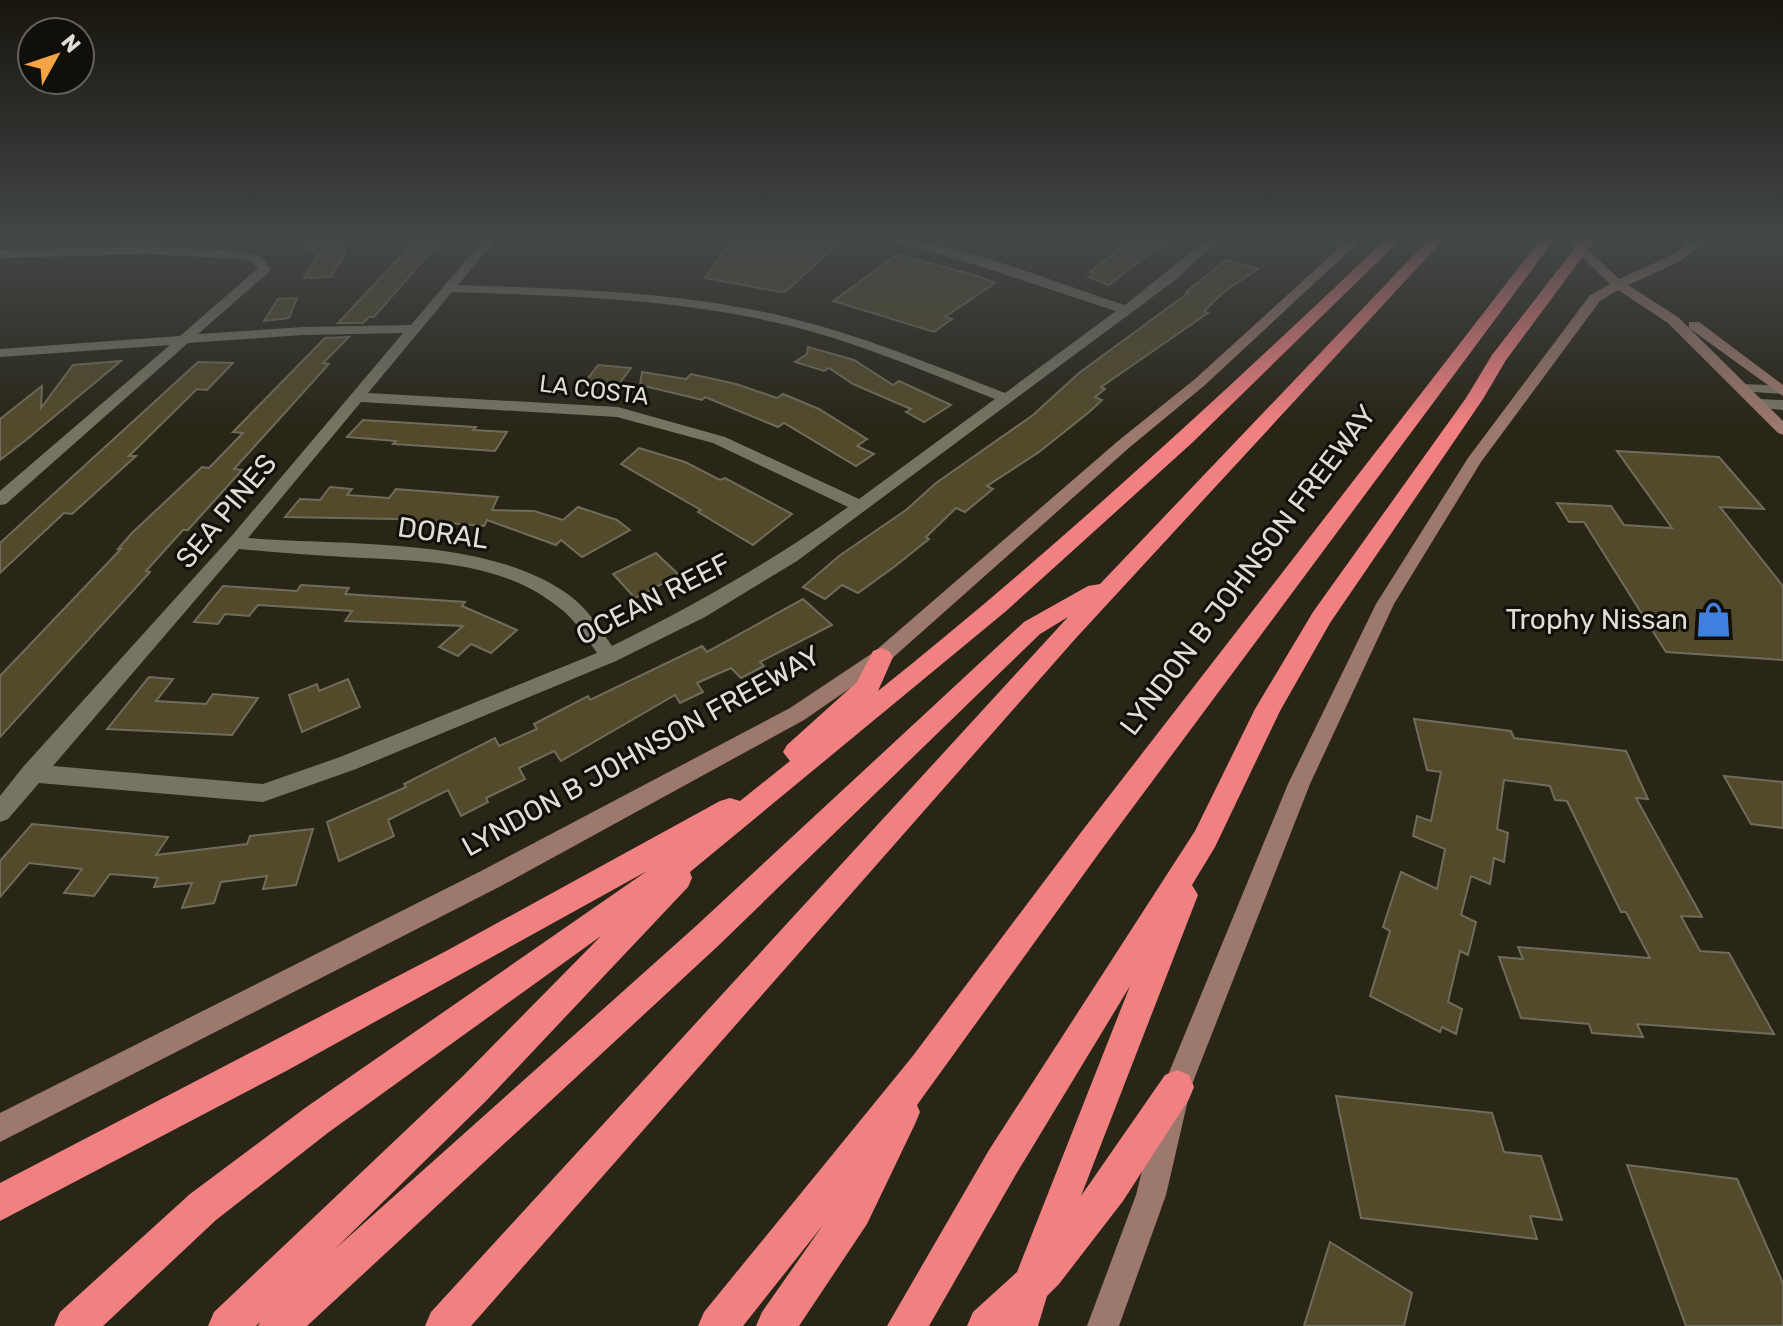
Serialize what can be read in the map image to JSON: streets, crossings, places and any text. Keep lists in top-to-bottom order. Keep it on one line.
{"streets":{"highway":["LYNDON B JOHNSON FREEWAY"],"street":["LA COSTA","SEA PINES","DORAL","OCEAN REEF"]},"crossings":[["LA COSTA","SEA PINES"],["LA COSTA","OCEAN REEF"],["SEA PINES","DORAL"],["SEA PINES","OCEAN REEF"],["DORAL","OCEAN REEF"]],"places":{"shop":["Trophy Nissan"]},"north":"top right"}
